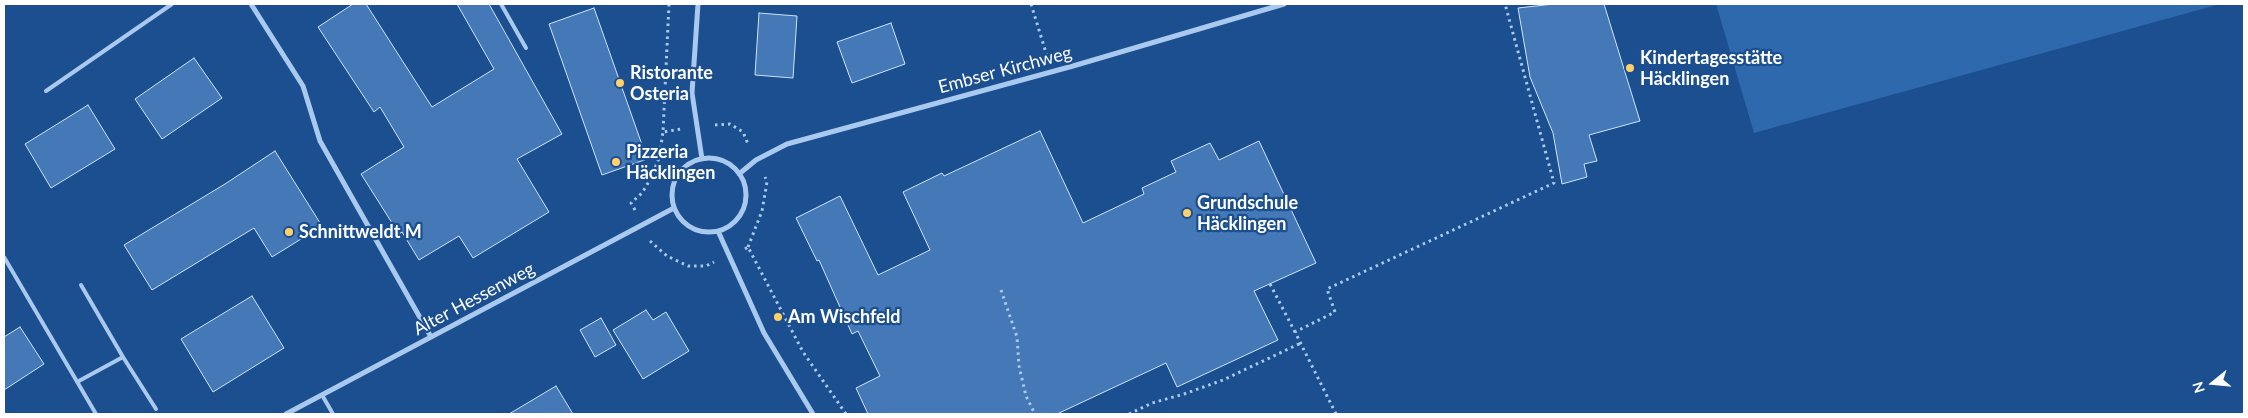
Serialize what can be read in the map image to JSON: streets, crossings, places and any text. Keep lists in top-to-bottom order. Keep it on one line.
{"streets":{"street":["Embser Kirchweg","Alter Hessenweg"]},"crossings":[["Embser Kirchweg","Alter Hessenweg"]],"places":["Kindertagesstätte Häcklingen","Ristorante Osteria","Pizzeria Häcklingen","Grundschule Häcklingen","Schnittweldt M","Am Wischfeld"],"north":"left"}
